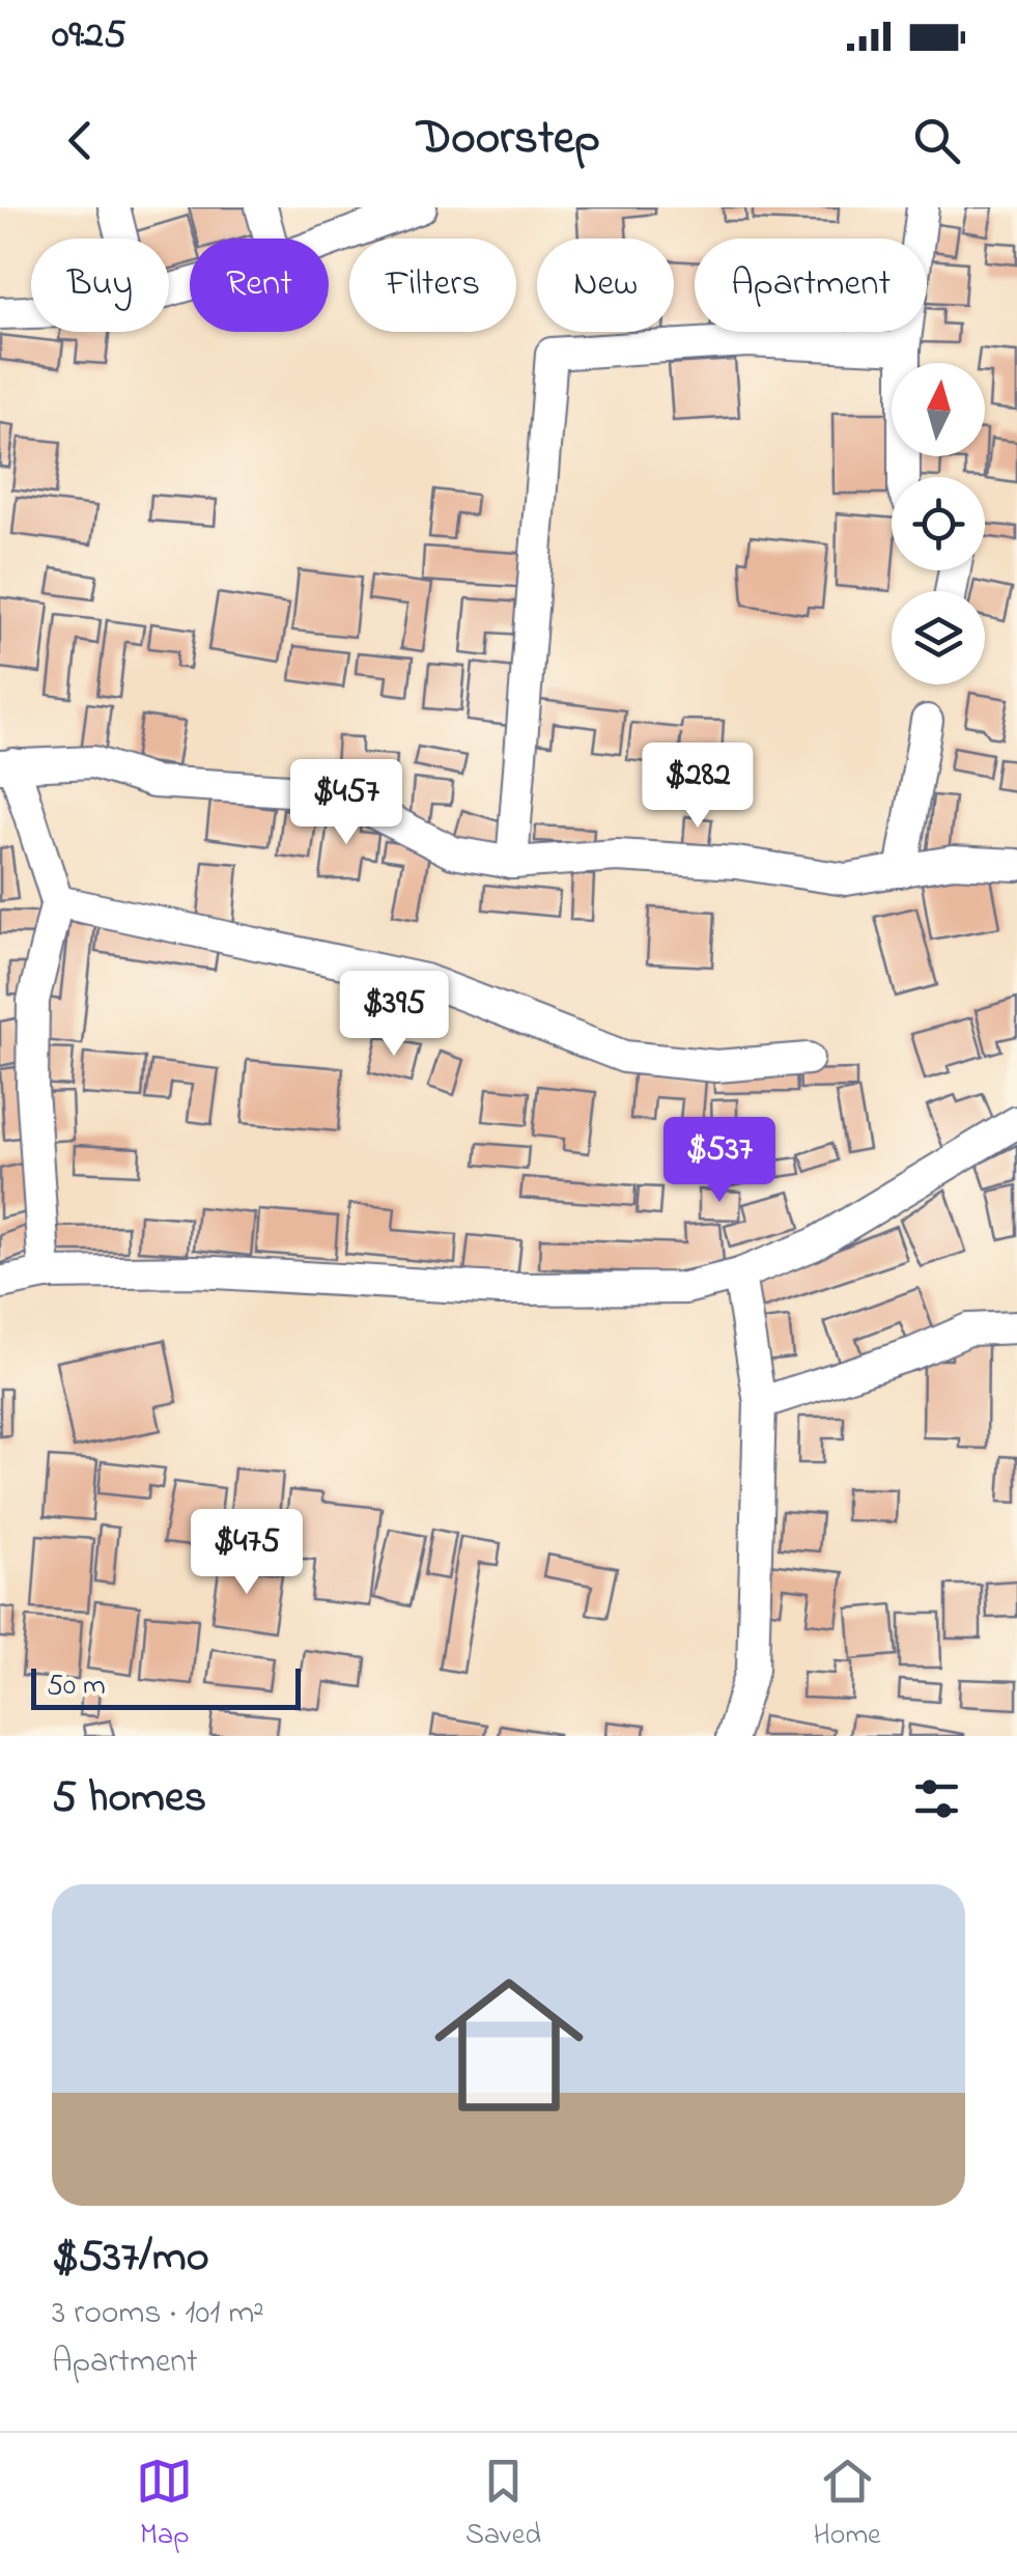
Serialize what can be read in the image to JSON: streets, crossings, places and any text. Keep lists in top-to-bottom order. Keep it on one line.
{"scale_bar":"50 m","north":"top","page":{"status":"09:25","header":"Doorstep","chip":["Buy","Rent","Filters","New","Apartment"],"price":["$282","$457","$395","$537","$475"],"scale":"50 m","heading":"5 homes","list":[{"name":"$537/mo","note":"3 rooms · 101 m² · Apartment"}],"tabs":["Map","Saved","Home"]}}
